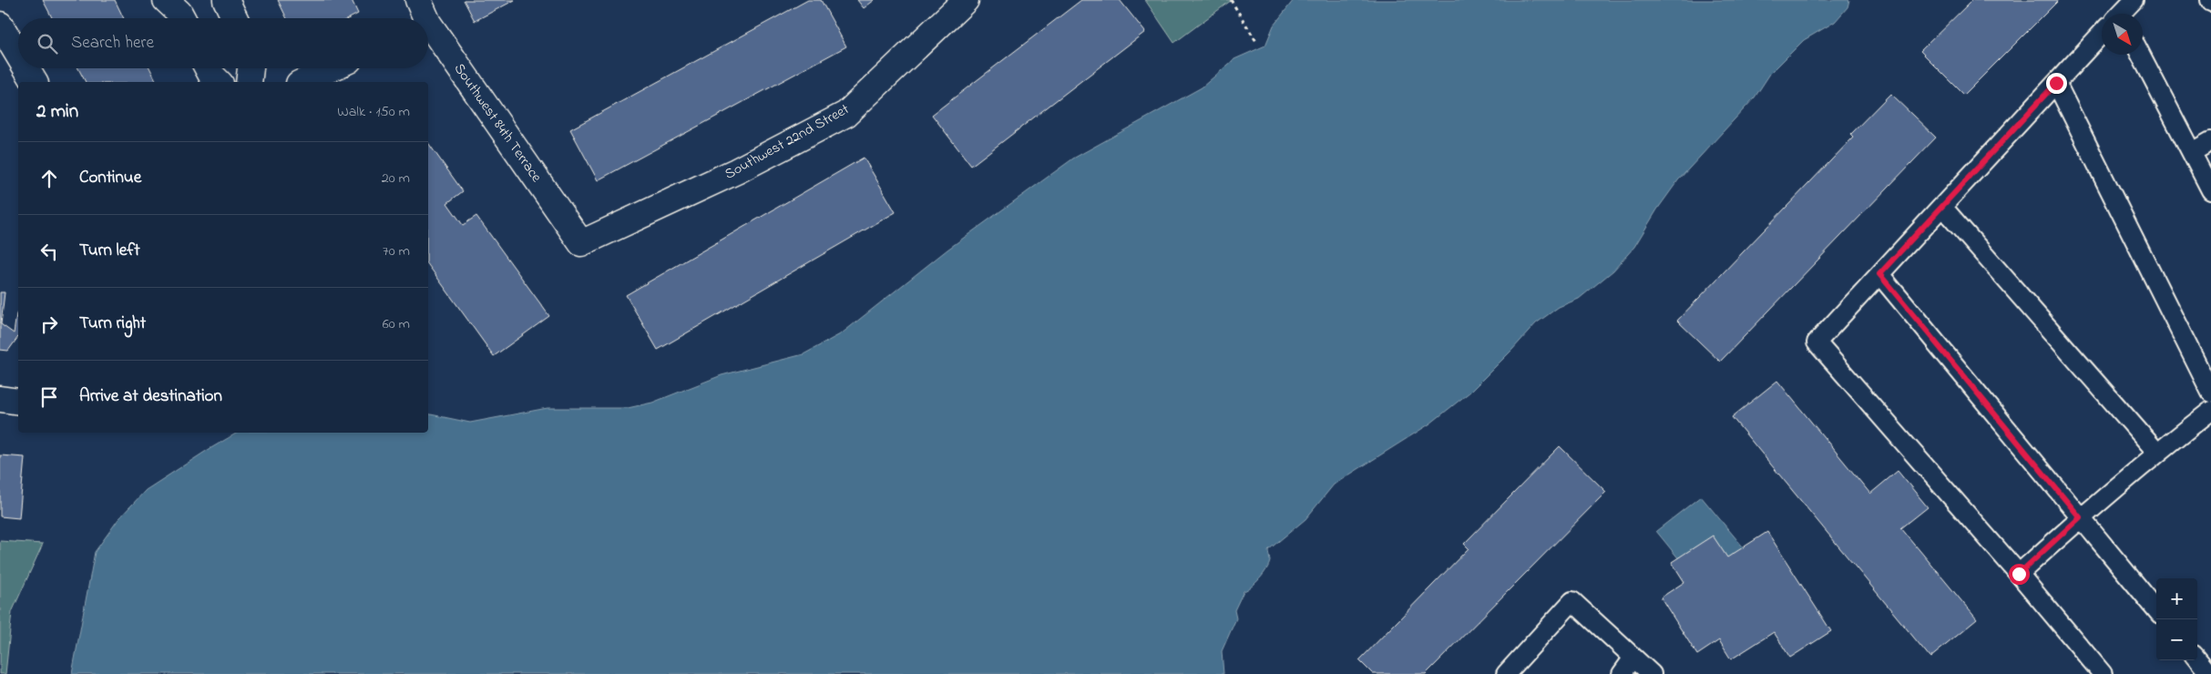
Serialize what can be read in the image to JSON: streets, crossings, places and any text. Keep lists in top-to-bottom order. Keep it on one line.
{"streets":{"street":["Southwest 84th Terrace","Southwest 22nd Street"]},"crossings":[["Southwest 84th Terrace","Southwest 22nd Street"]],"north":"bottom right","page":{"search":"Search here","heading":["2 min","Walk · 150 m"],"list":[["Continue","20 m"],["Turn left","70 m"],["Turn right","60 m"],"Arrive at destination"],"map_buttons":["+","−"]}}
